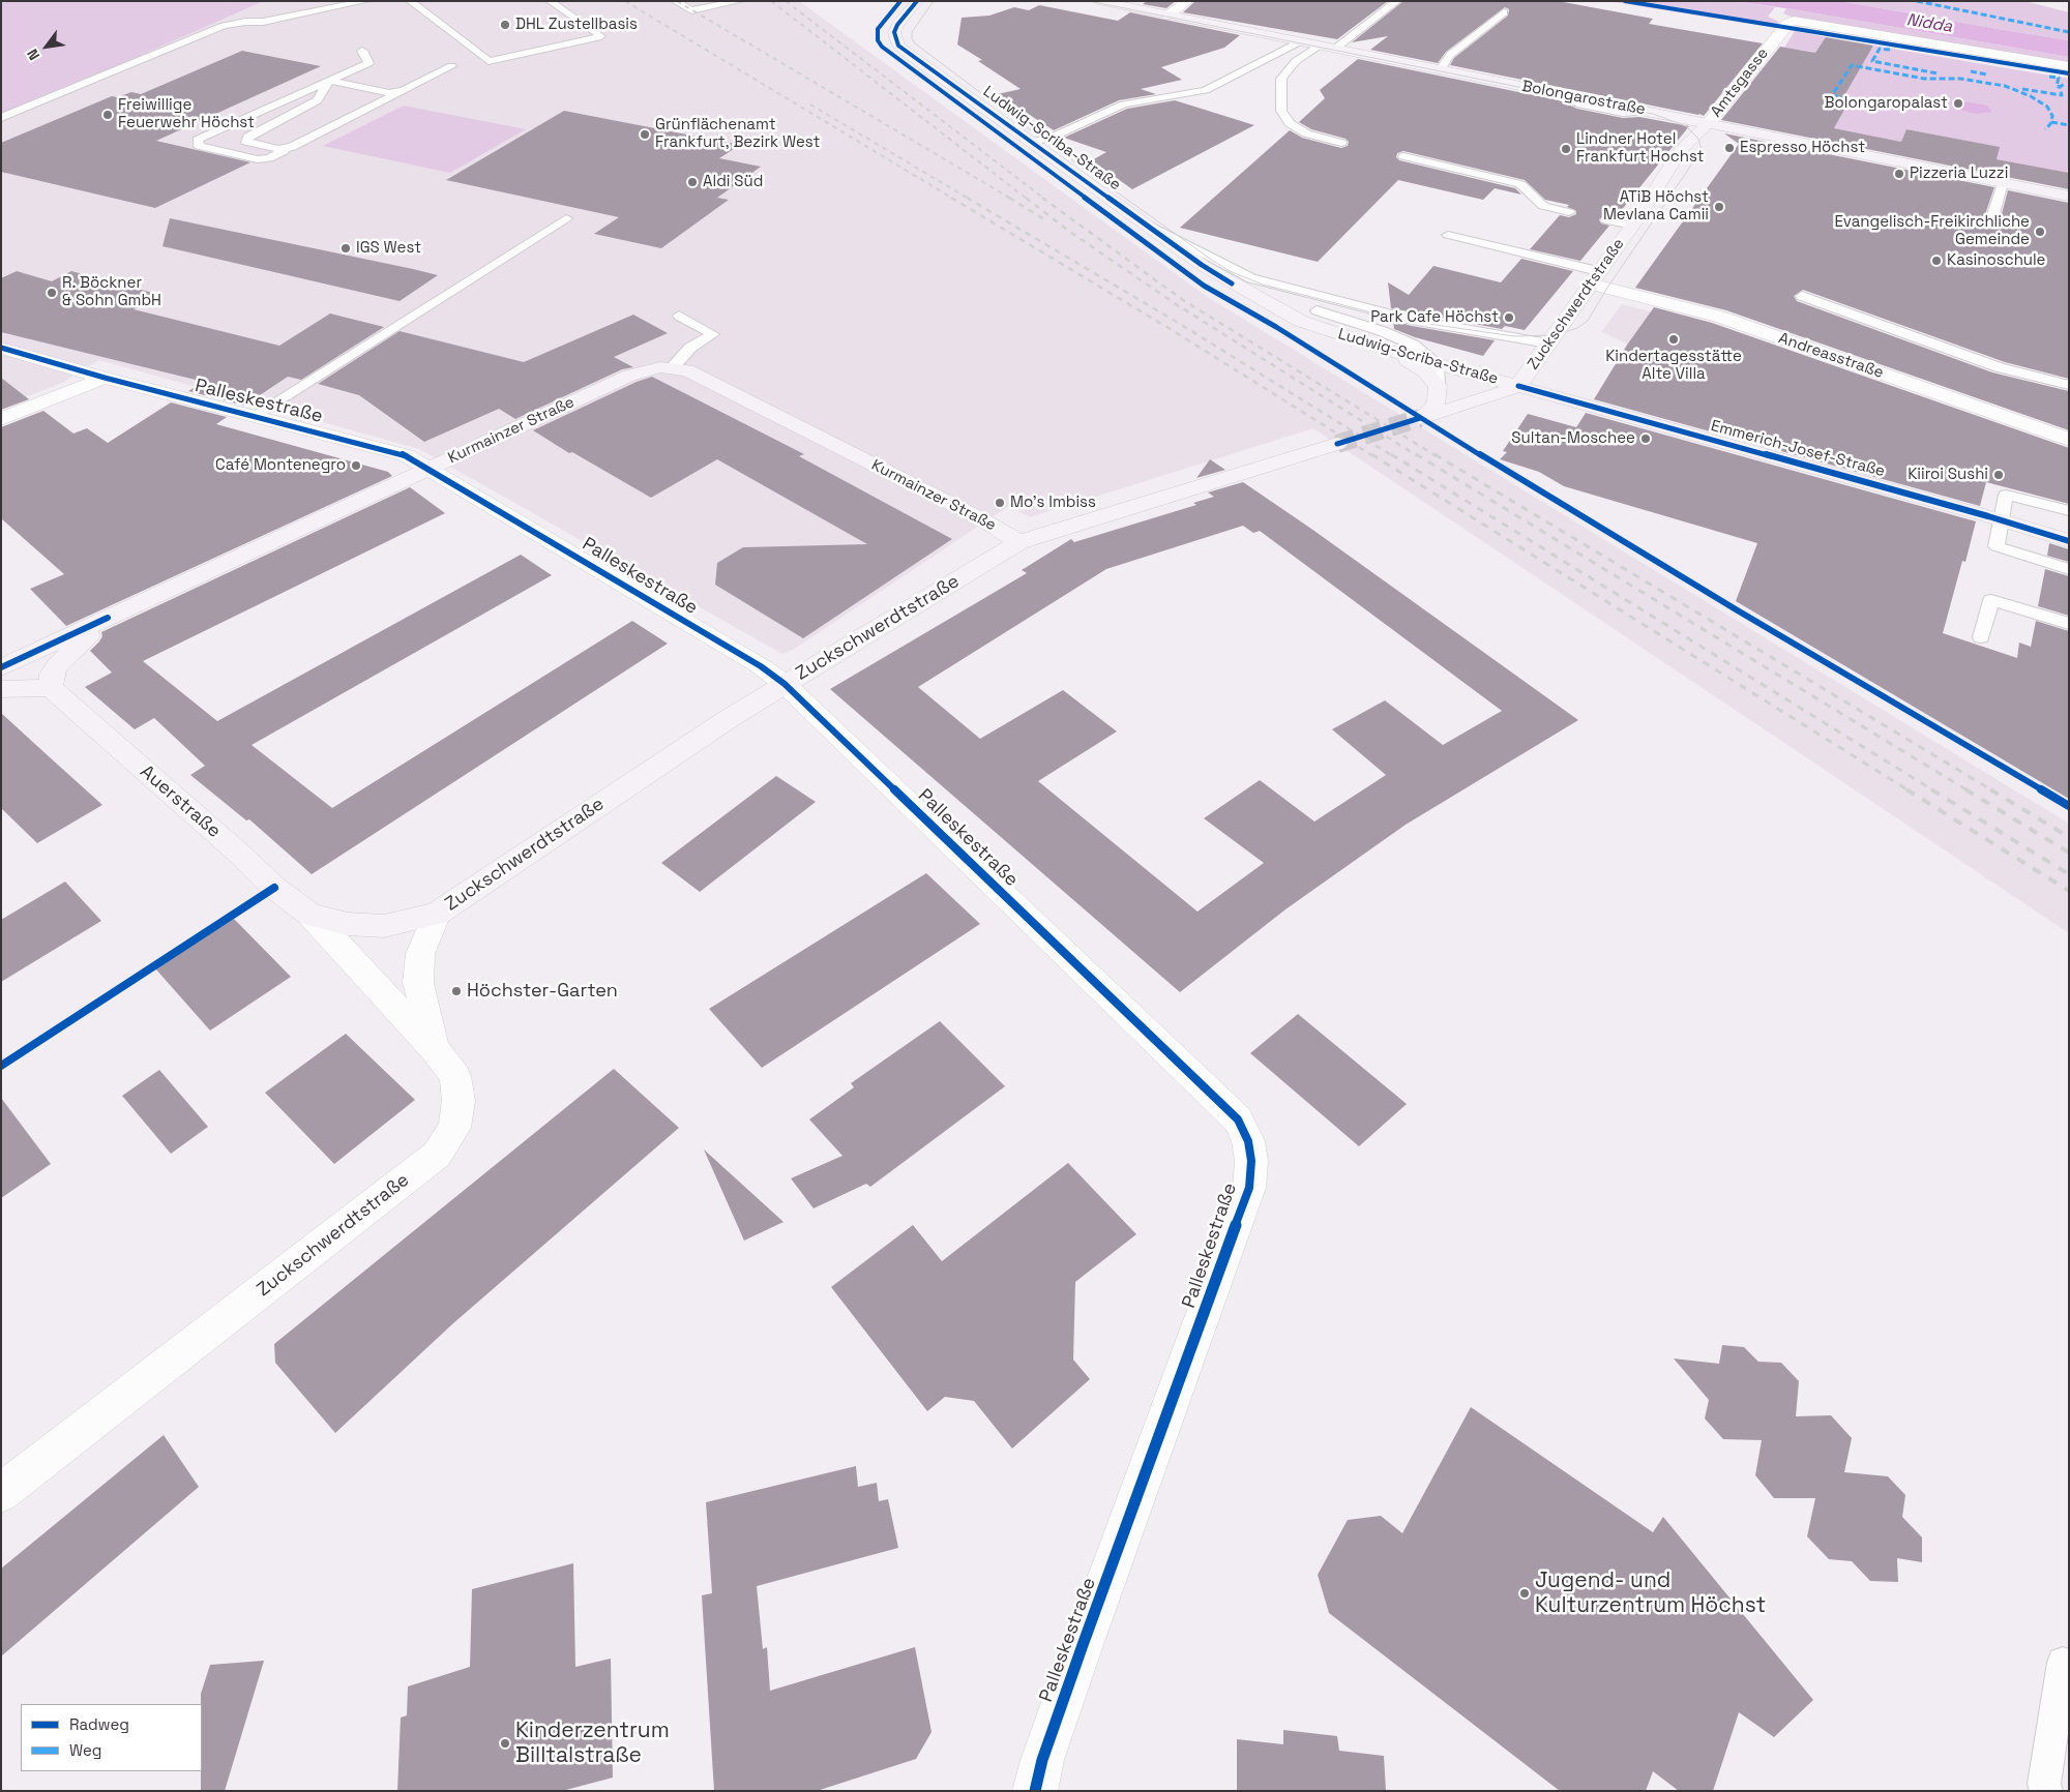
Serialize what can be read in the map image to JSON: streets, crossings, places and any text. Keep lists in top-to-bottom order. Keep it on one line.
{"streets":{"main road":["Bolongarostraße","Ludwig-Scriba-Straße","Zuckschwerdtstraße","Kurmainzer Straße","Emmerich-Josef-Straße","Auerstraße"],"street":["Amtsgasse","Andreasstraße","Palleskestraße"]},"crossings":[["Amtsgasse","Bolongarostraße"],["Amtsgasse","Zuckschwerdtstraße"],["Bolongarostraße","Zuckschwerdtstraße"],["Ludwig-Scriba-Straße","Zuckschwerdtstraße"],["Ludwig-Scriba-Straße","Emmerich-Josef-Straße"],["Zuckschwerdtstraße","Andreasstraße"],["Zuckschwerdtstraße","Palleskestraße"],["Zuckschwerdtstraße","Kurmainzer Straße"],["Zuckschwerdtstraße","Emmerich-Josef-Straße"],["Zuckschwerdtstraße","Auerstraße"],["Palleskestraße","Kurmainzer Straße"]],"water":["Nidda"],"places":["DHL Zustellbasis","Bolongaropalast","Freiwillige Feuerwehr Höchst","Grünflächenamt Frankfurt, Bezirk West","Espresso Höchst","Lindner Hotel Frankfurt Hochst","Pizzeria Luzzi","Aldi Süd","ATiB Höchst Mevlana Camii","Evangelisch-Freikirchliche Gemeinde","IGS West","Kasinoschule","R. Böckner & Sohn GmbH","Park Cafe Höchst","Kindertagesstätte Alte Villa","Sultan-Moschee","Café Montenegro","Kiiroi Sushi","Mo's Imbiss","Höchster-Garten","Jugend- und Kulturzentrum Höchst","Kinderzentrum Billtalstraße"],"legend":["Radweg","Weg"],"north":"bottom left"}
